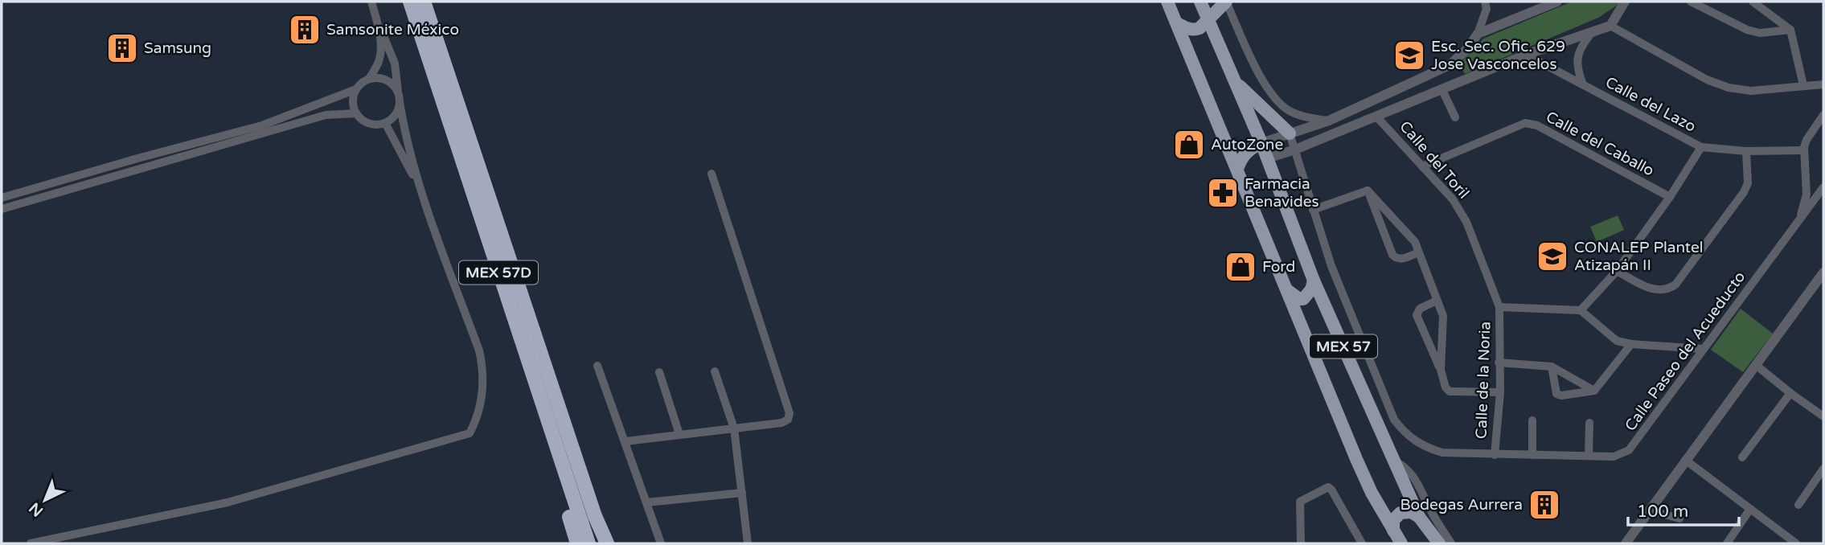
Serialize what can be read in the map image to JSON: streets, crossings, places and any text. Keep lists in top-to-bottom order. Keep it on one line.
{"streets":{"highway":["MEX 57D"],"main road":["MEX 57"],"street":["Calle del Lazo","Calle del Caballo","Calle del Toril","Calle Paseo del Acueducto","Calle de la Noria"]},"crossings":[["Calle del Caballo","Calle del Toril"],["Calle del Toril","Calle de la Noria"],["Calle Paseo del Acueducto","Calle de la Noria"]],"places":{"building":["Samsonite México","Samsung","Bodegas Aurrera"],"school or university":["Esc. Sec. Ofic. 629 Jose Vasconcelos","CONALEP Plantel Atizapán II"],"shop":["AutoZone","Ford"],"pharmacy":["Farmacia Benavides"]},"scale_bar":"100 m","north":"bottom left"}
